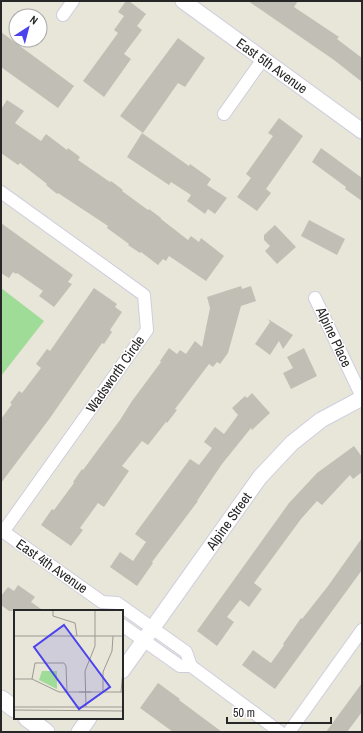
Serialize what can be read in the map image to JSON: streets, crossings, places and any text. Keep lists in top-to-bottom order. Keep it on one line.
{"streets":{"street":["East 5th Avenue","Alpine Place","Wadsworth Circle","Alpine Street","East 4th Avenue"]},"crossings":[["Alpine Place","Alpine Street"],["Wadsworth Circle","East 4th Avenue"],["Alpine Street","East 4th Avenue"]],"scale_bar":"50 m","north":"top right"}
